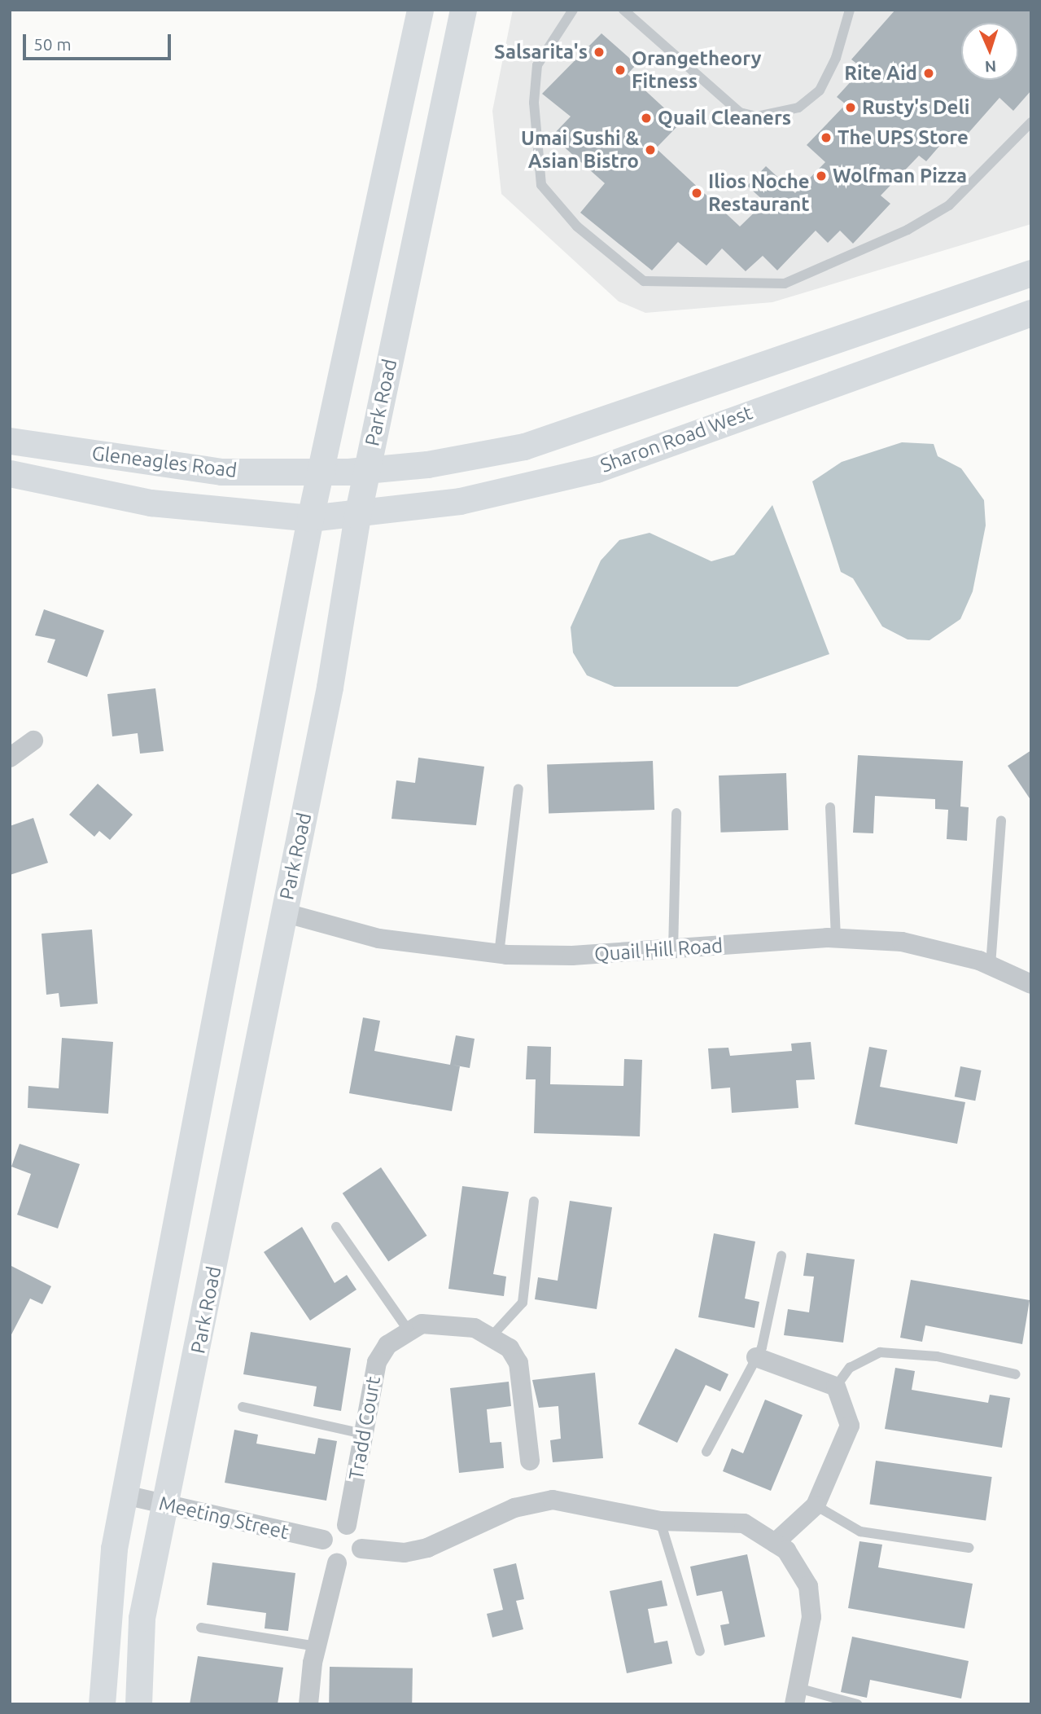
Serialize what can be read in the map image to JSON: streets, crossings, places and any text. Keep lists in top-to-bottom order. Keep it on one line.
{"streets":{"main road":["Park Road","Sharon Road West","Gleneagles Road"],"street":["Quail Hill Road","Tradd Court","Meeting Street"]},"crossings":[["Park Road","Sharon Road West"],["Park Road","Quail Hill Road"],["Park Road","Meeting Street"],["Sharon Road West","Gleneagles Road"],["Tradd Court","Meeting Street"]],"places":["Salsarita's","Orangetheory Fitness","Rite Aid","Rusty's Deli","Quail Cleaners","The UPS Store","Umai Sushi & Asian Bistro","Wolfman Pizza","Ilios Noche Restaurant"],"scale_bar":"50 m","north":"bottom"}
